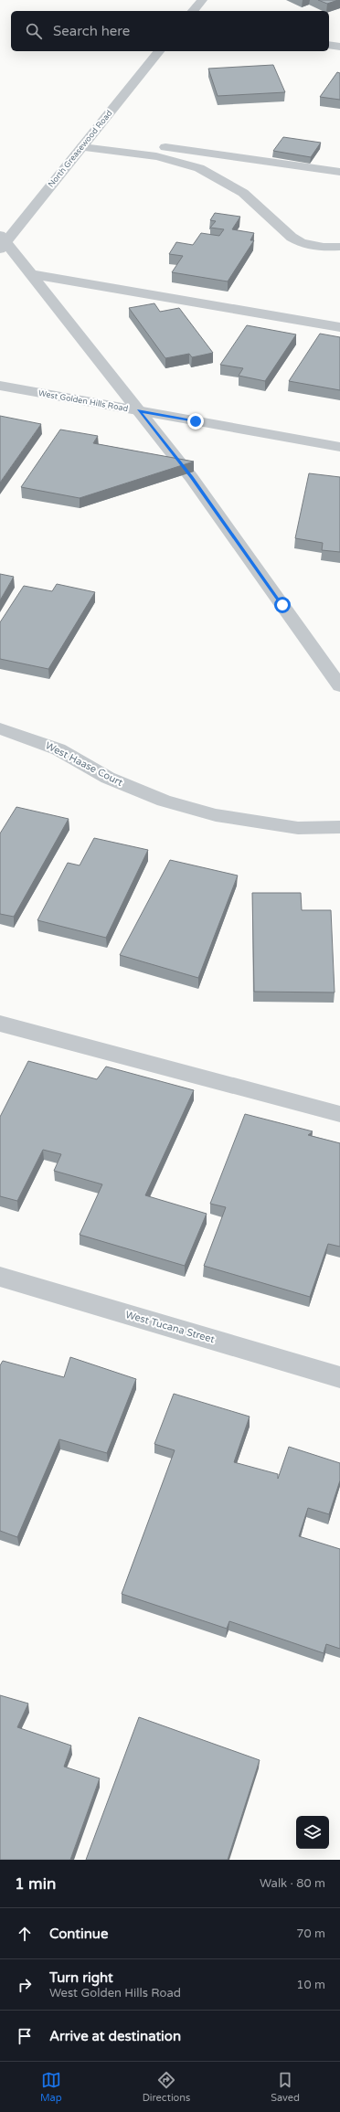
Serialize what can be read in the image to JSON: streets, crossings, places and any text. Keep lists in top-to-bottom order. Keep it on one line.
{"streets":{"street":["North Greasewood Road","West Golden Hills Road","West Haase Court","West Tucana Street"]},"page":{"search":"Search here","heading":["1 min","Walk · 80 m"],"list":[["Continue","70 m"],["Turn right","West Golden Hills Road","10 m"],"Arrive at destination"],"nav":["Map","Directions","Saved"]}}
